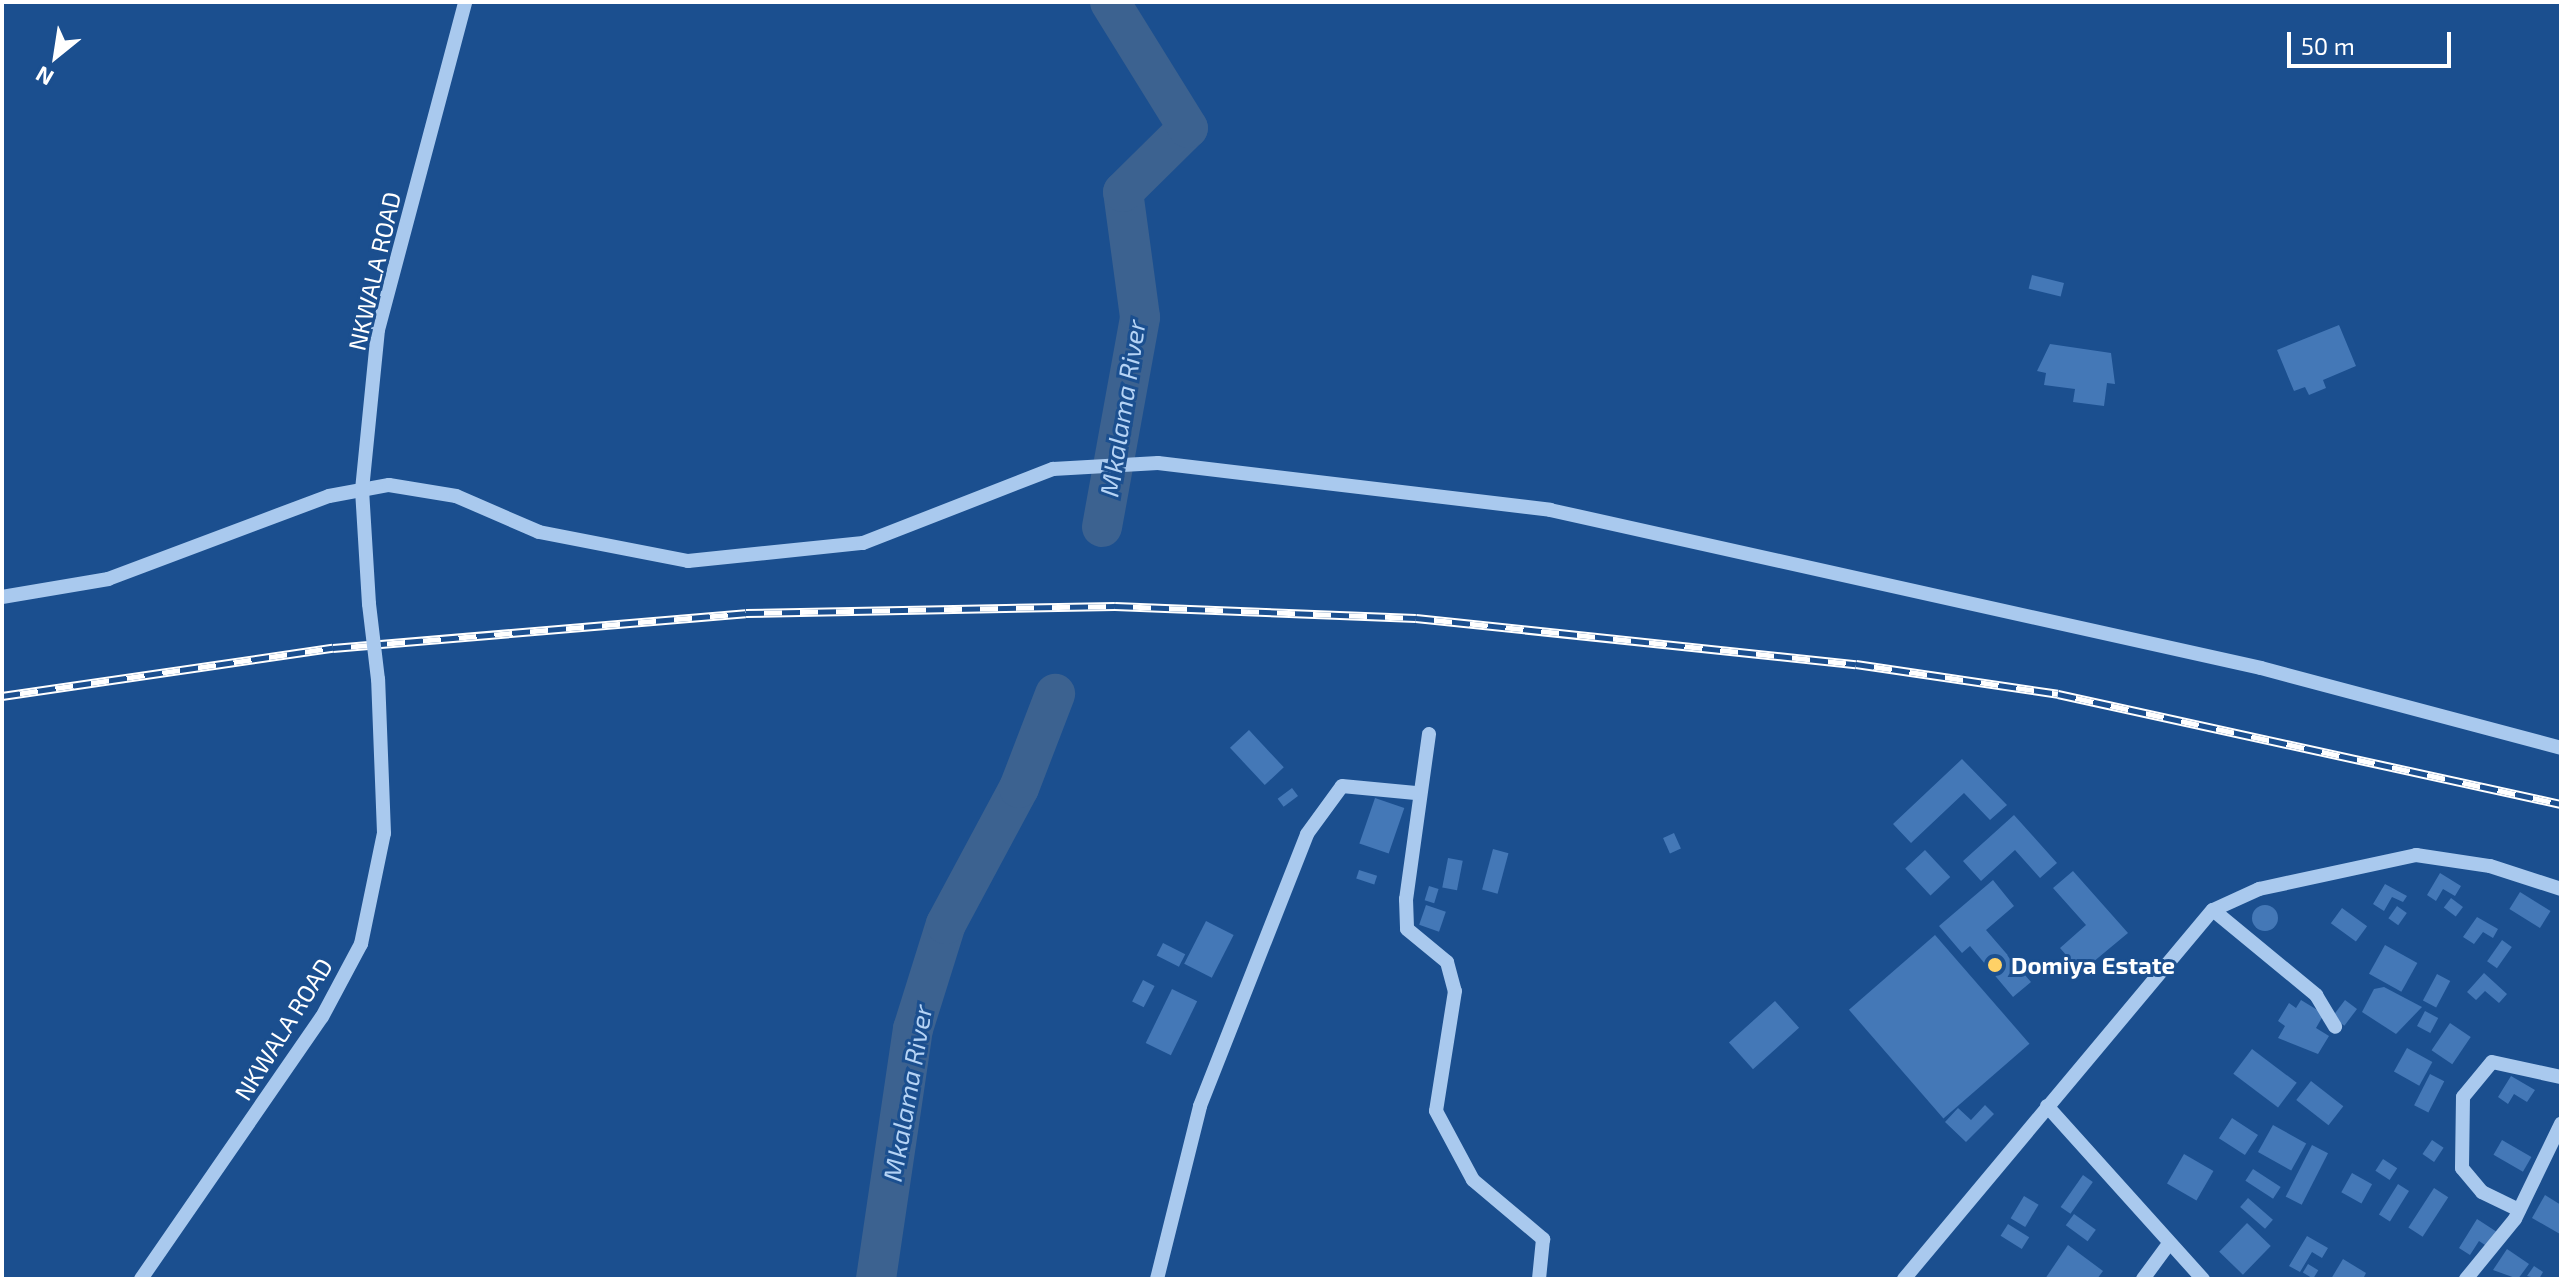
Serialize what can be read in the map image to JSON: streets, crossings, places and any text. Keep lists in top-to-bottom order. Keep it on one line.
{"streets":{"street":["NKWALA ROAD"]},"water":["Mkalama River"],"places":["Domiya Estate"],"scale_bar":"50 m","north":"bottom left"}
